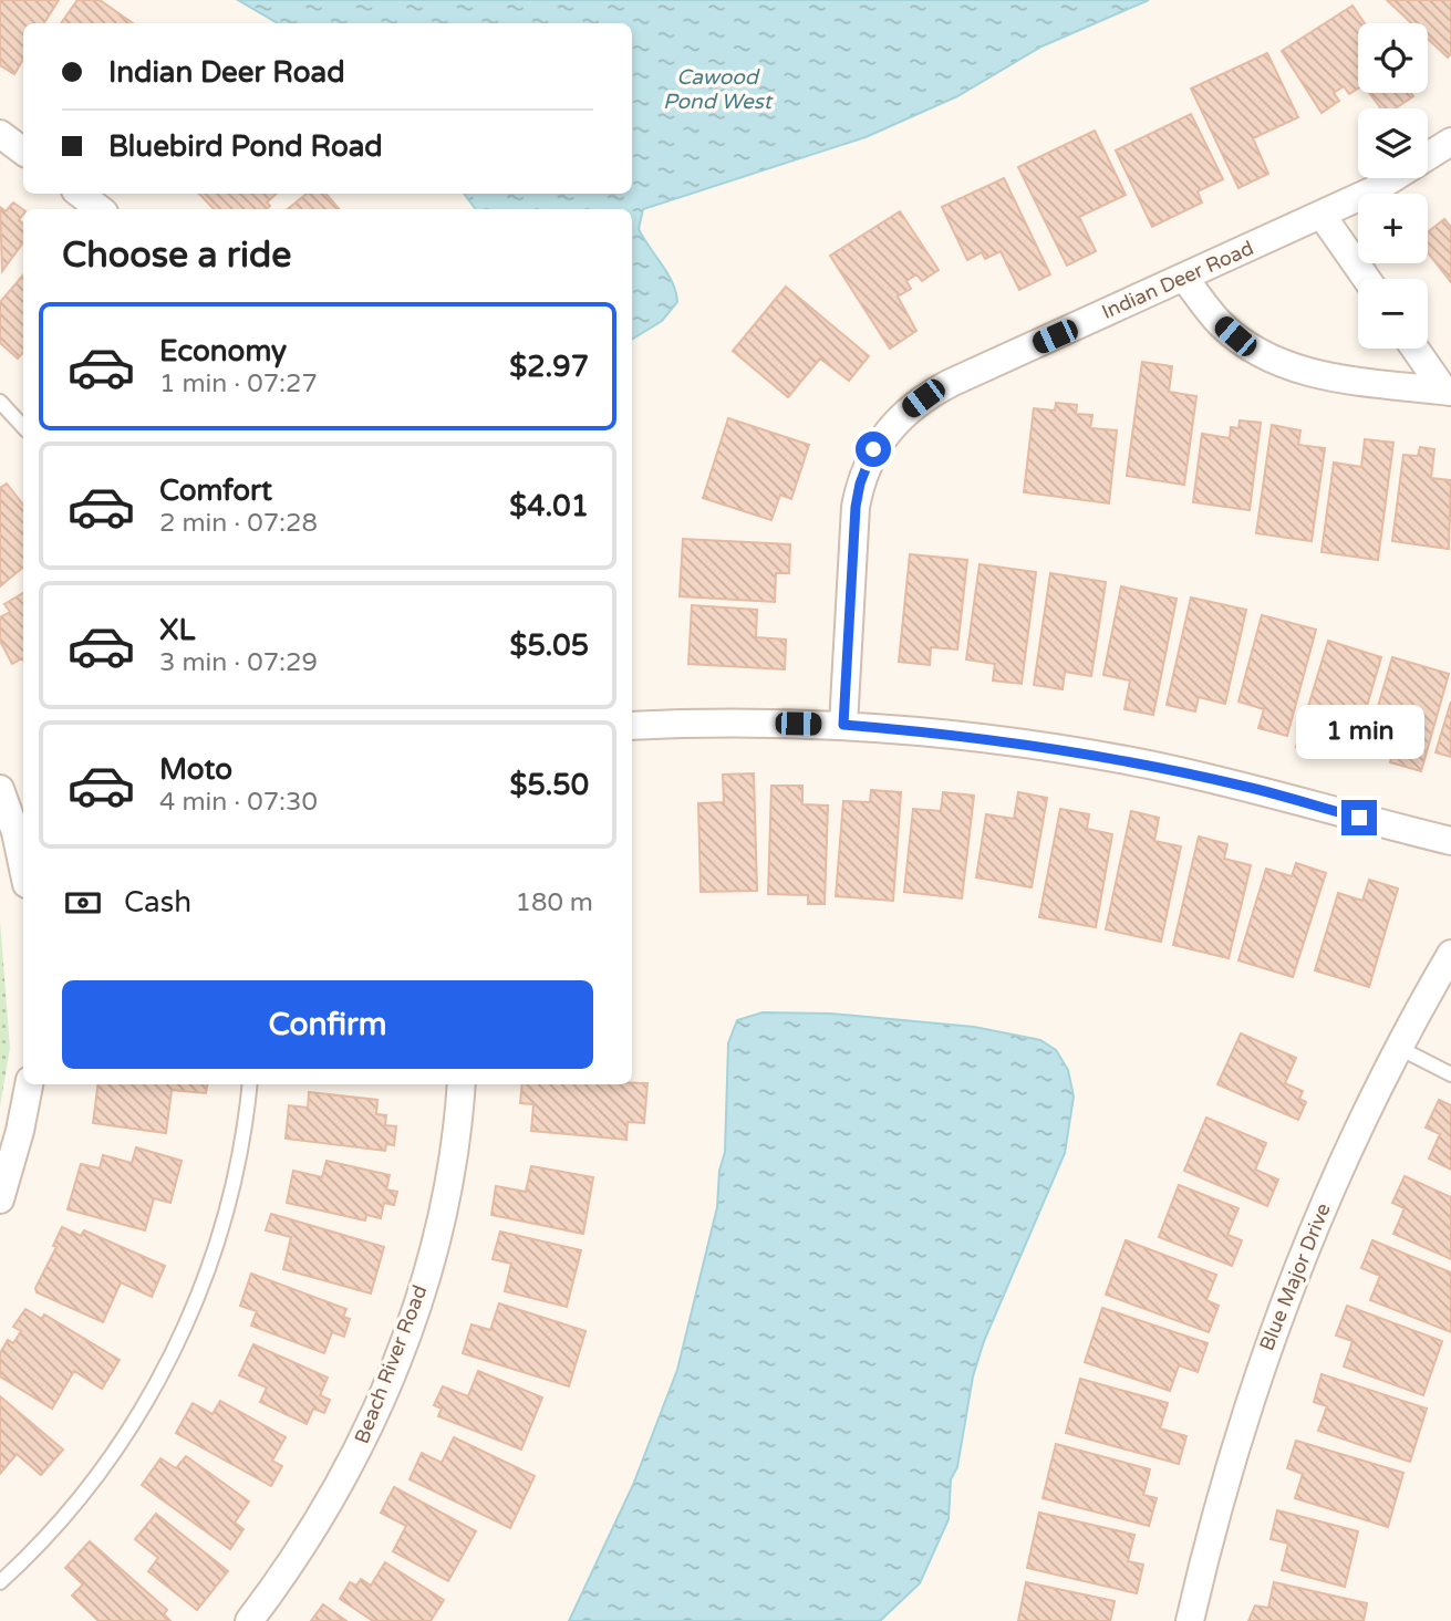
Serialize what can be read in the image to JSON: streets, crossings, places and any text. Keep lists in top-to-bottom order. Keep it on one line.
{"streets":{"street":["Indian Deer Road","Blue Major Drive","Beach River Road"]},"water":["Cawood Pond West"],"page":{"map_buttons":["+","−"],"banner":["Indian Deer Road","Bluebird Pond Road"],"heading":"Choose a ride","list":[{"name":"Economy","note":"1 min · 07:27","value":"$2.97"},{"name":"Comfort","note":"2 min · 07:28","value":"$4.01"},{"name":"XL","note":"3 min · 07:29","value":"$5.05"},{"name":"Moto","note":"4 min · 07:30","value":"$5.50"}],"bubble":"1 min","pay":["Cash","180 m"],"buttons":"Confirm"}}
